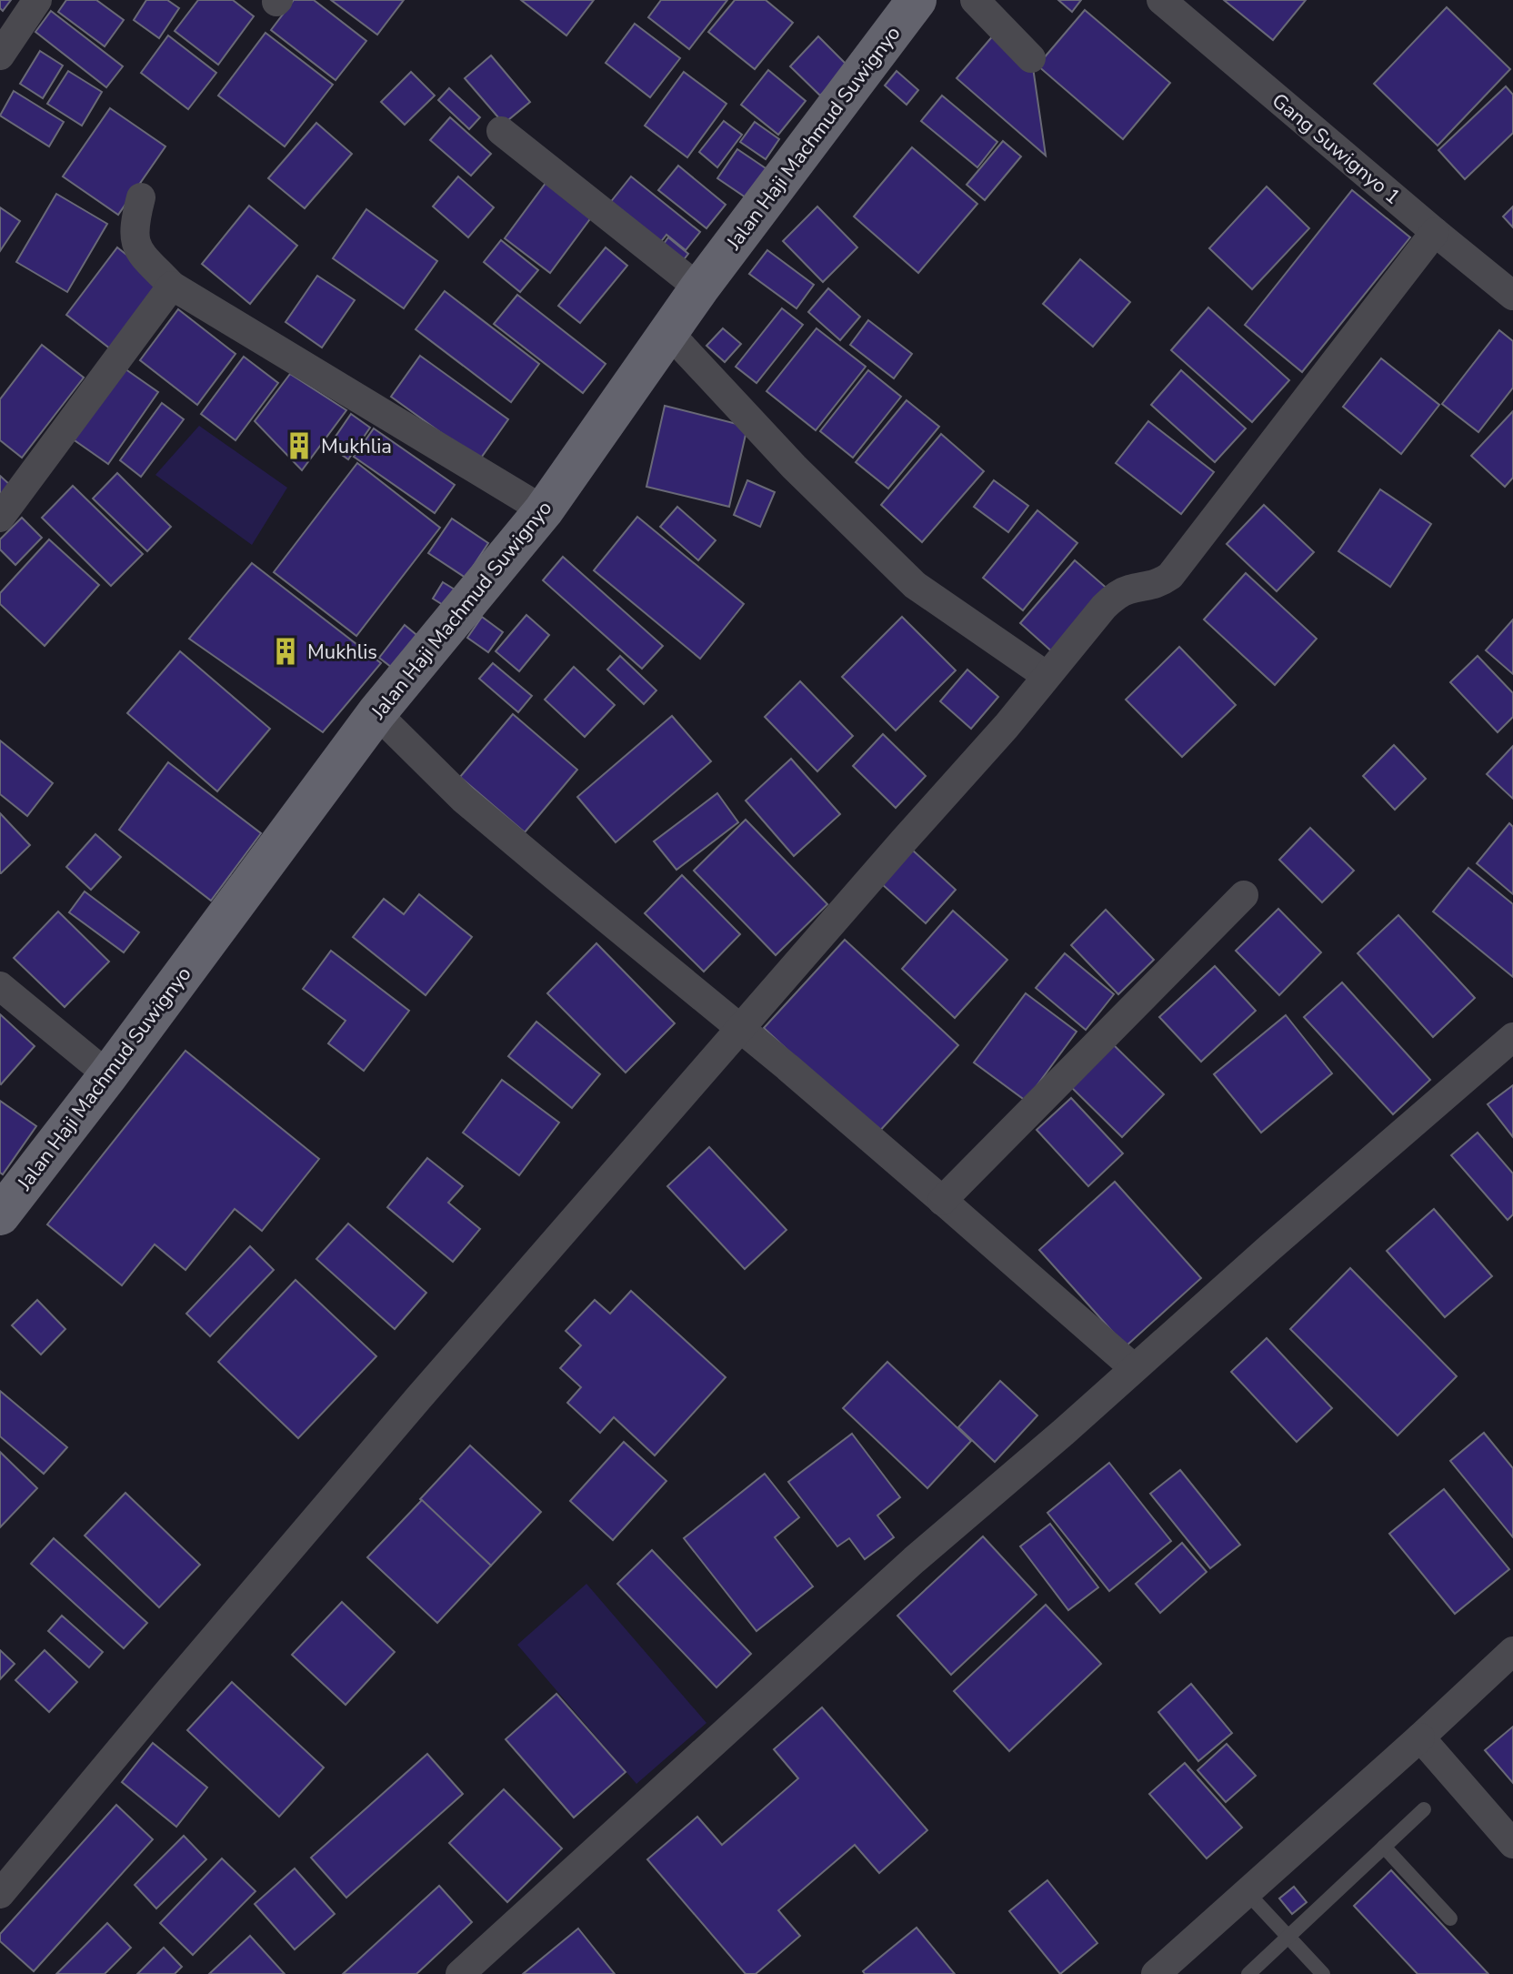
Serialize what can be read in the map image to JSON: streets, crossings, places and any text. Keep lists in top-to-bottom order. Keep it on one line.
{"streets":{"street":["Jalan Haji Machmud Suwignyo","Gang Suwignyo 1"]},"places":{"building":["Mukhlia","Mukhlis"]}}
